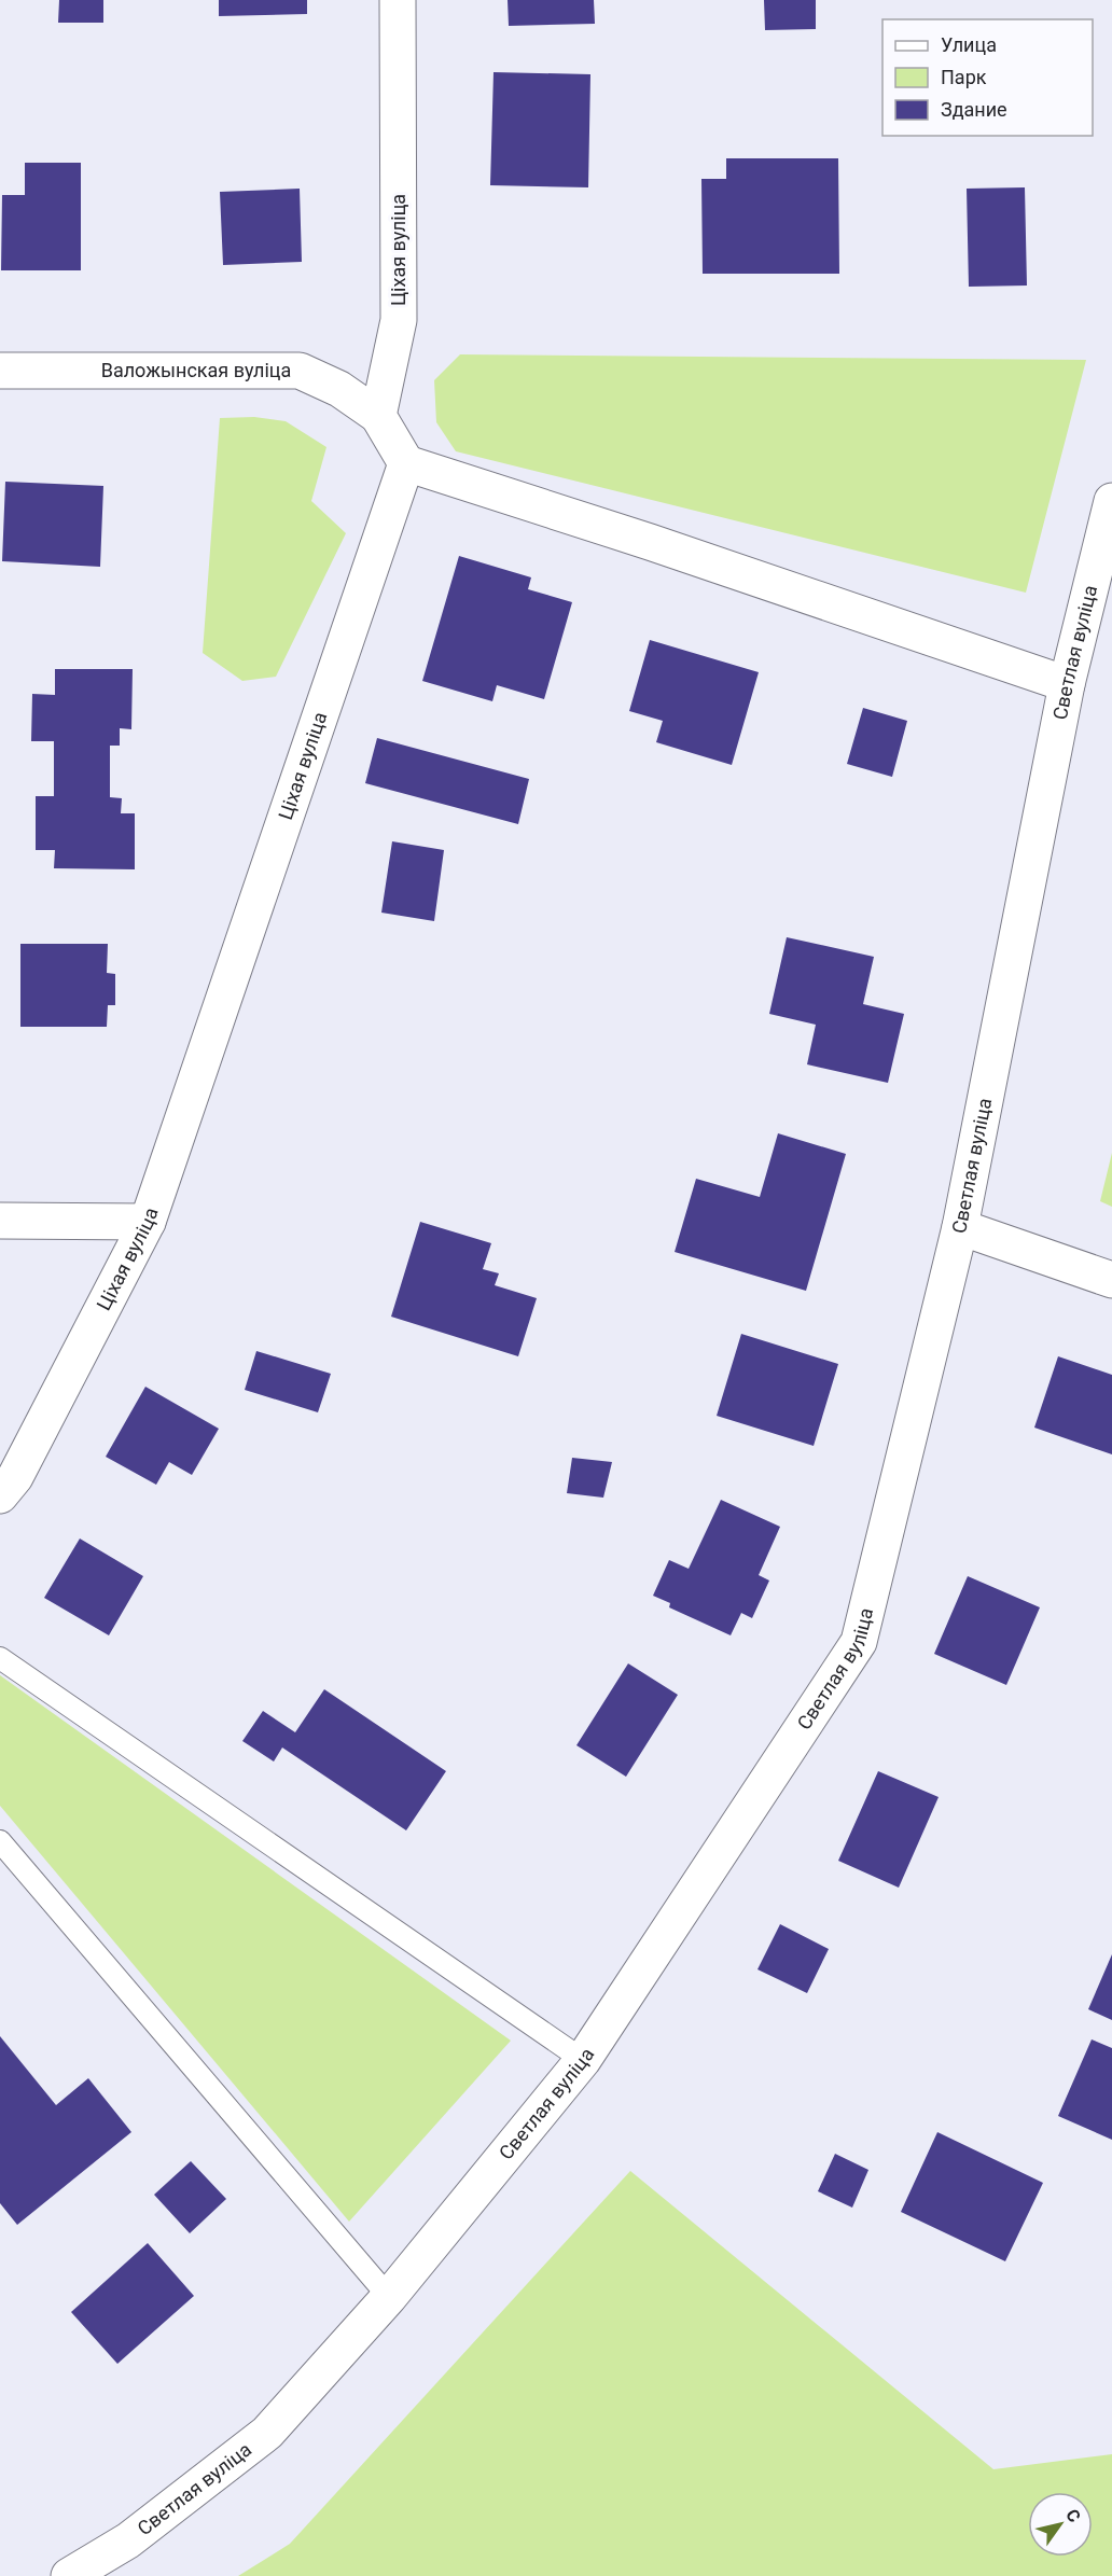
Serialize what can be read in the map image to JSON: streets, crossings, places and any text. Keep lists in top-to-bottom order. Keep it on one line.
{"streets":{"street":["Ціхая вуліца","Валожынская вуліца","Светлая вуліца"]},"crossings":[["Ціхая вуліца","Валожынская вуліца"]],"legend":["Улица","Парк","Здание"],"north":"top right"}
